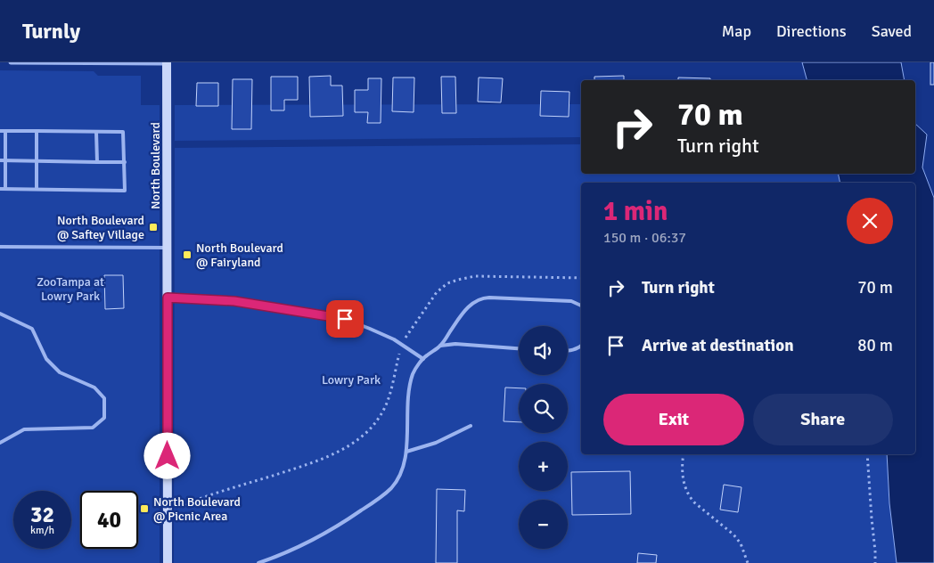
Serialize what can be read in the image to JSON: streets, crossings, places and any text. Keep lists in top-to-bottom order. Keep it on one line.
{"streets":{"street":["North Boulevard"]},"parks":["ZooTampa at Lowry Park","Lowry Park"],"places":{"transit":["North Boulevard @ Saftey Village","North Boulevard @ Fairyland","North Boulevard @ Picnic Area"]},"page":{"header":"Turnly","nav":["Map","Directions","Saved"],"turn":["70 m","Turn right"],"heading":["1 min","150 m · 06:37"],"list":[{"name":"Turn right","value":"70 m"},{"name":"Arrive at destination","value":"80 m"}],"map_buttons":["+","−"],"buttons":["Exit","Share"],"speed":"32 km/h","limit":"40"}}
